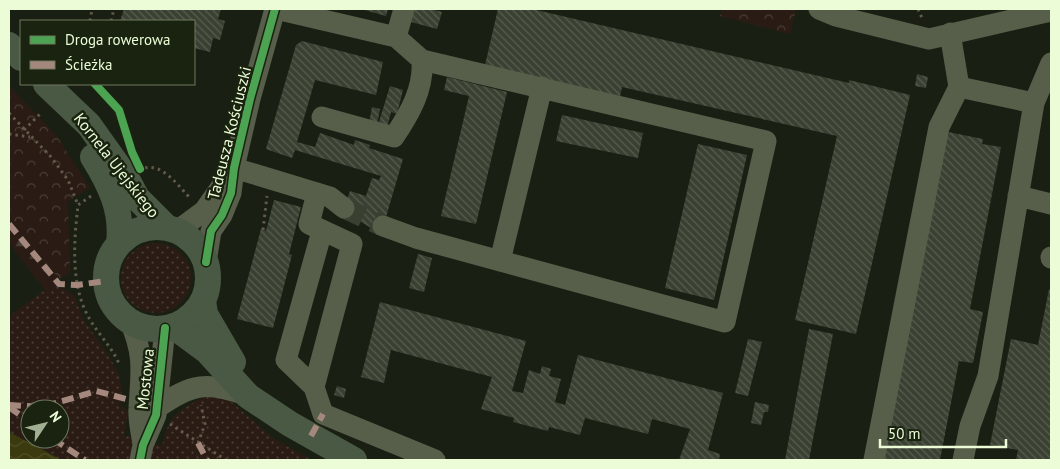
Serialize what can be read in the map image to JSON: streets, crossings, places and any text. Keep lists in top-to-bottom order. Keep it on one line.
{"streets":{"main road":["Kornela Ujejskiego"],"street":["Tadeusza Kościuszki","Mostowa"]},"crossings":[["Tadeusza Kościuszki","Kornela Ujejskiego"],["Tadeusza Kościuszki","Mostowa"],["Kornela Ujejskiego","Mostowa"]],"legend":["Droga rowerowa","Ścieżka"],"scale_bar":"50 m","north":"top right"}
